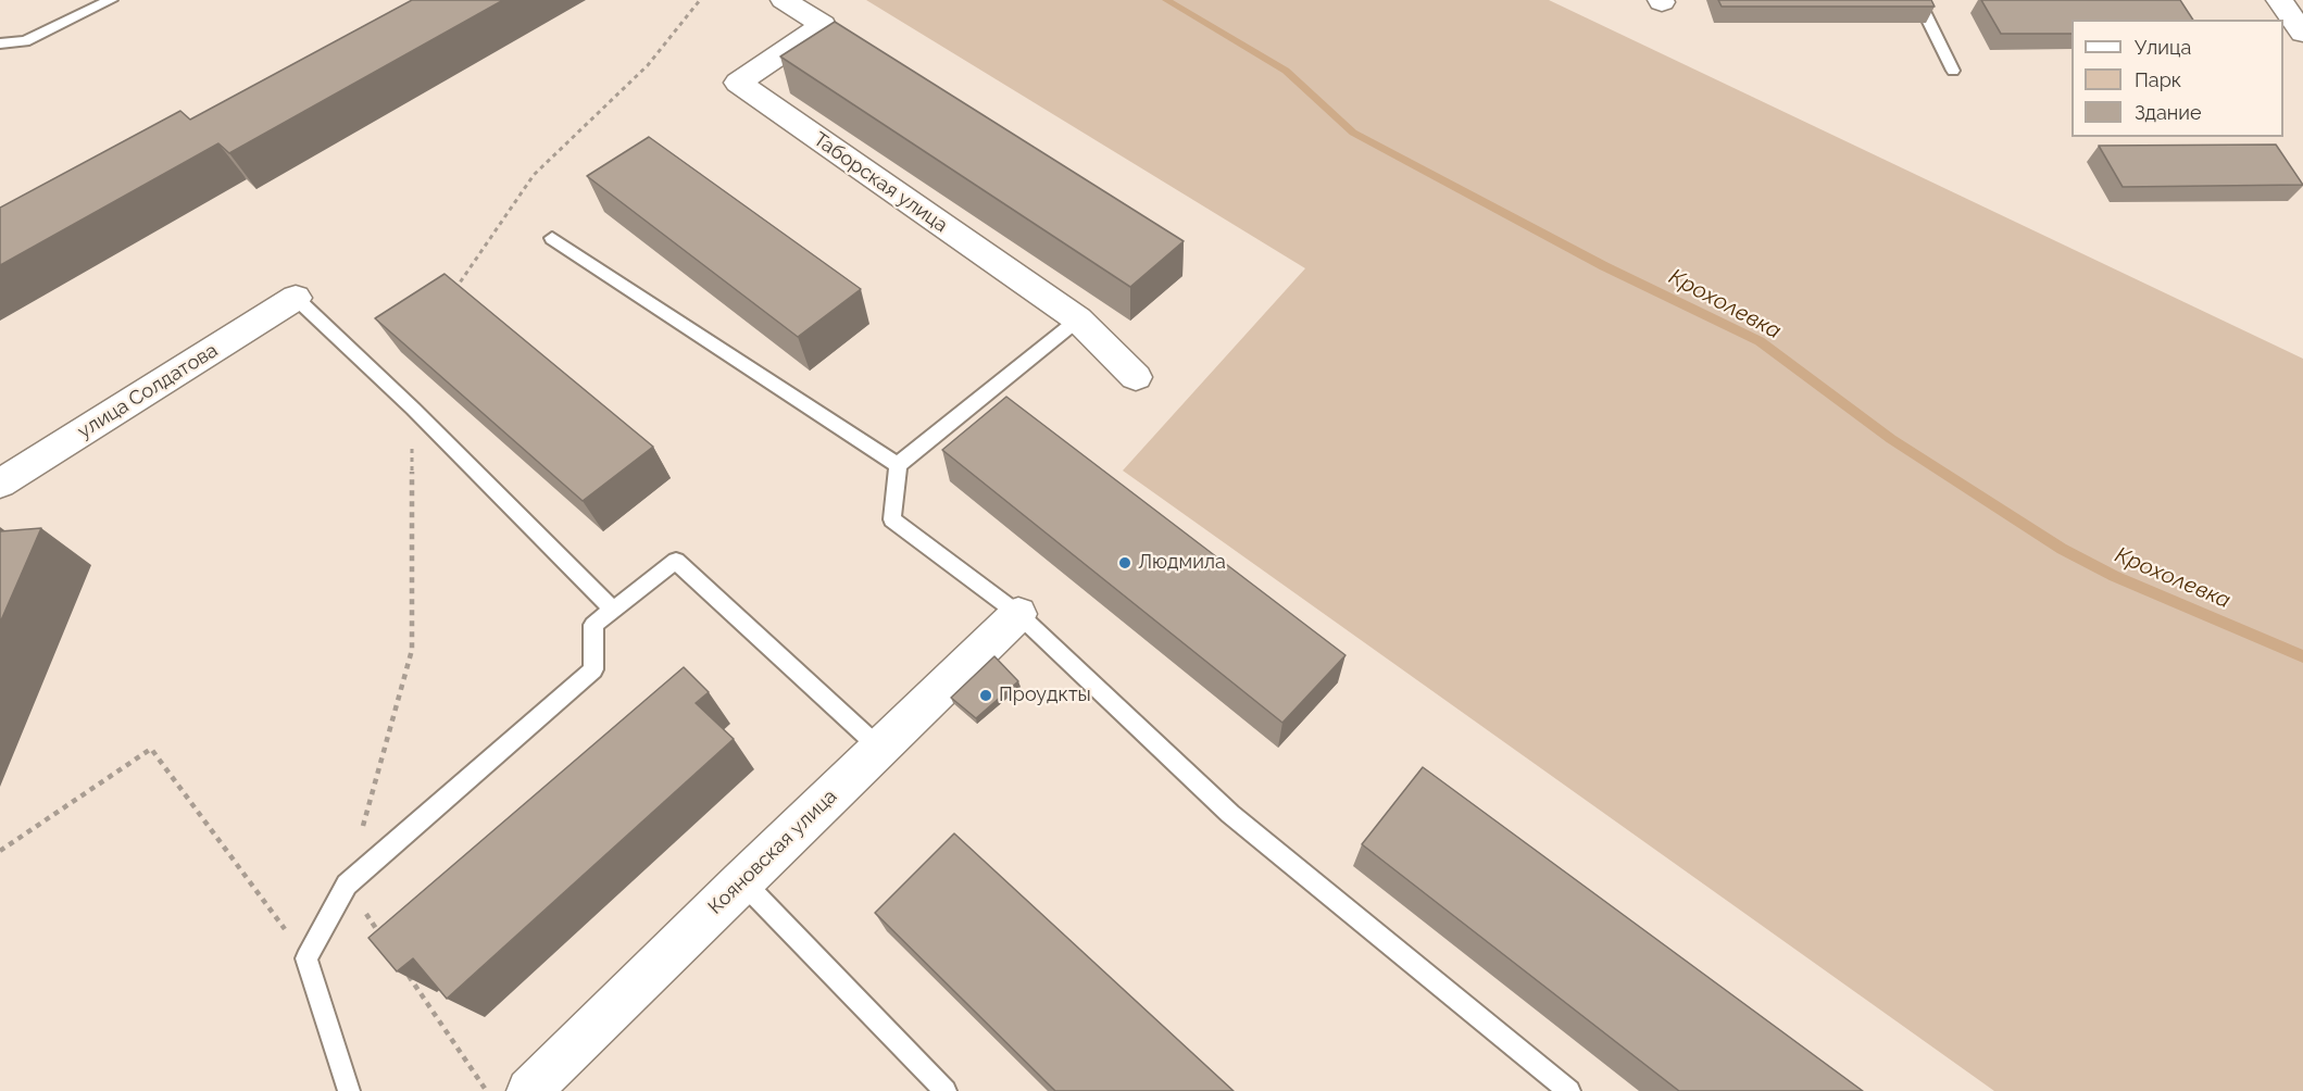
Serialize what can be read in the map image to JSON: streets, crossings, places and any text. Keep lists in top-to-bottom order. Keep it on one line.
{"streets":{"street":["Таборская улица","улица Солдатова","Кояновская улица"]},"water":["Крохолевка"],"places":["Людмила","Проудкты"],"legend":["Улица","Парк","Здание"]}
